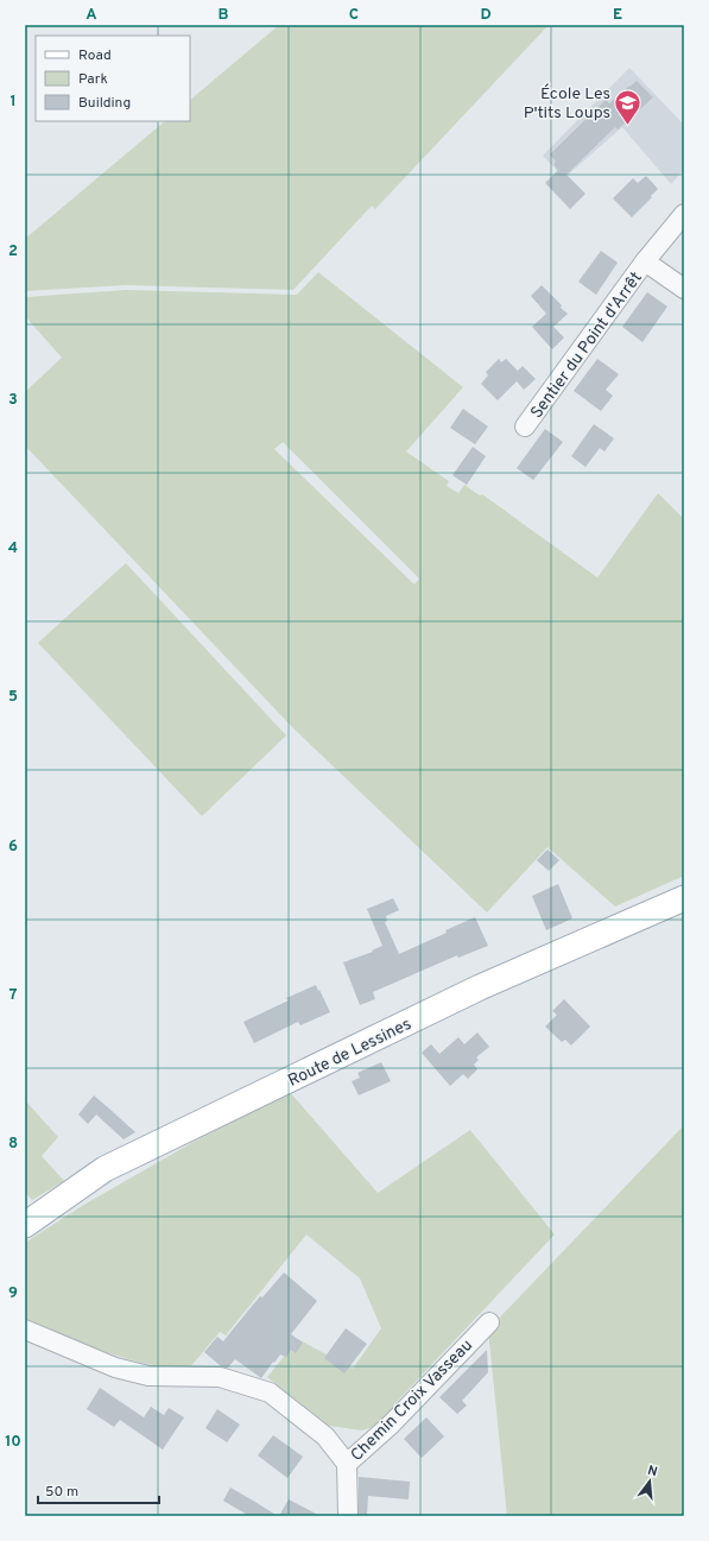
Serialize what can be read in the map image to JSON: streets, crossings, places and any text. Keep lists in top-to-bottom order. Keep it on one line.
{"streets":{"main road":["Route de Lessines"],"street":["Sentier du Point d'Arrêt","Chemin Croix Vasseau"]},"places":{"school or university":["École Les P'tits Loups"]},"legend":["Road","Park","Building"],"scale_bar":"50 m","north":"top","grid":{"columns":["A","B","C","D","E"],"rows":["1","2","3","4","5","6","7","8","9","10"]}}
